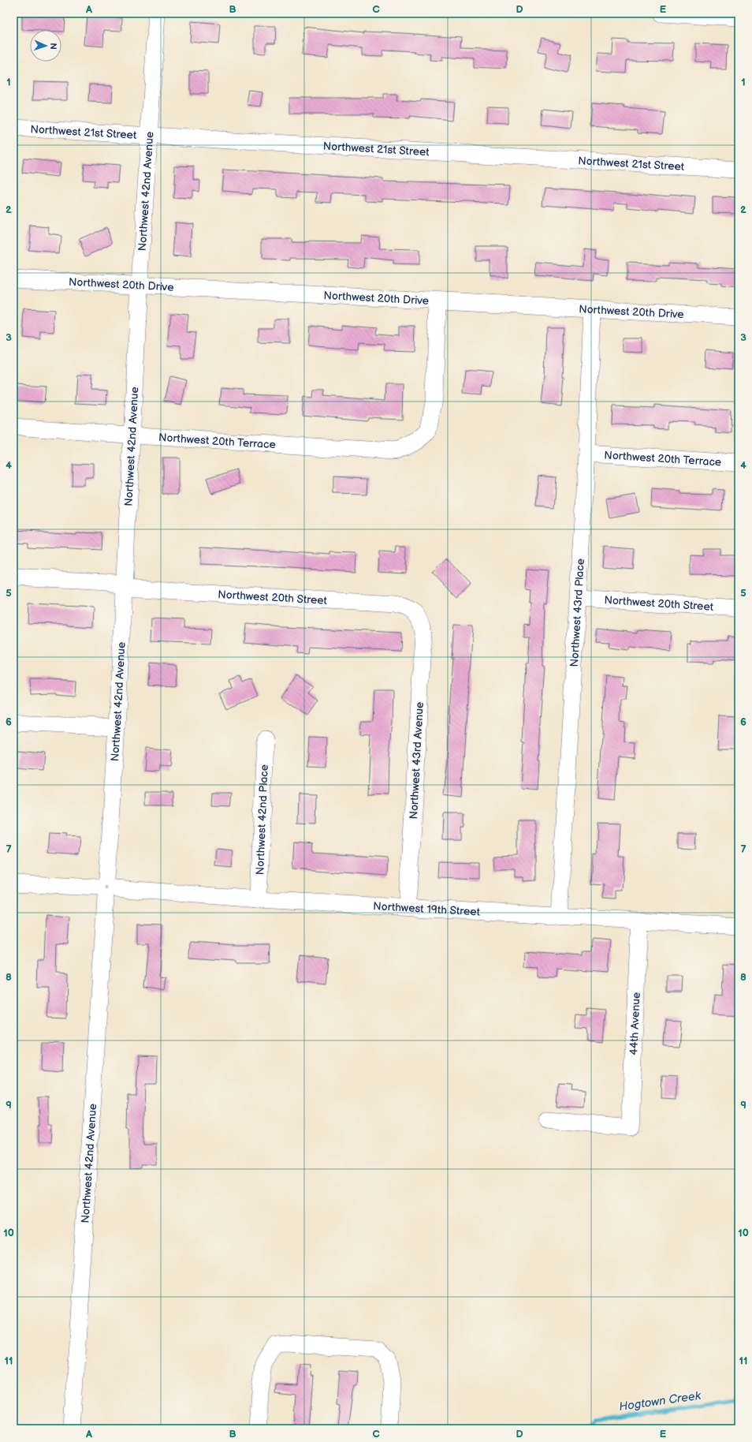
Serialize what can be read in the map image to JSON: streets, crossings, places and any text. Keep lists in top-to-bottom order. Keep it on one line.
{"streets":{"street":["Northwest 21st Street","Northwest 42nd Avenue","Northwest 20th Drive","Northwest 20th Terrace","Northwest 20th Street","Northwest 43rd Place","Northwest 43rd Avenue","Northwest 42nd Place","Northwest 19th Street","44th Avenue"]},"crossings":[["Northwest 21st Street","Northwest 42nd Avenue"],["Northwest 42nd Avenue","Northwest 20th Drive"],["Northwest 42nd Avenue","Northwest 20th Terrace"],["Northwest 42nd Avenue","Northwest 20th Street"],["Northwest 42nd Avenue","Northwest 19th Street"],["Northwest 20th Drive","Northwest 20th Terrace"],["Northwest 20th Drive","Northwest 43rd Place"],["Northwest 20th Terrace","Northwest 43rd Place"],["Northwest 20th Street","Northwest 43rd Place"],["Northwest 20th Street","Northwest 43rd Avenue"],["Northwest 43rd Place","Northwest 19th Street"],["Northwest 43rd Avenue","Northwest 19th Street"],["Northwest 42nd Place","Northwest 19th Street"],["Northwest 19th Street","44th Avenue"]],"water":["Hogtown Creek"],"north":"right","grid":{"columns":["A","B","C","D","E"],"rows":["1","2","3","4","5","6","7","8","9","10","11"]}}
